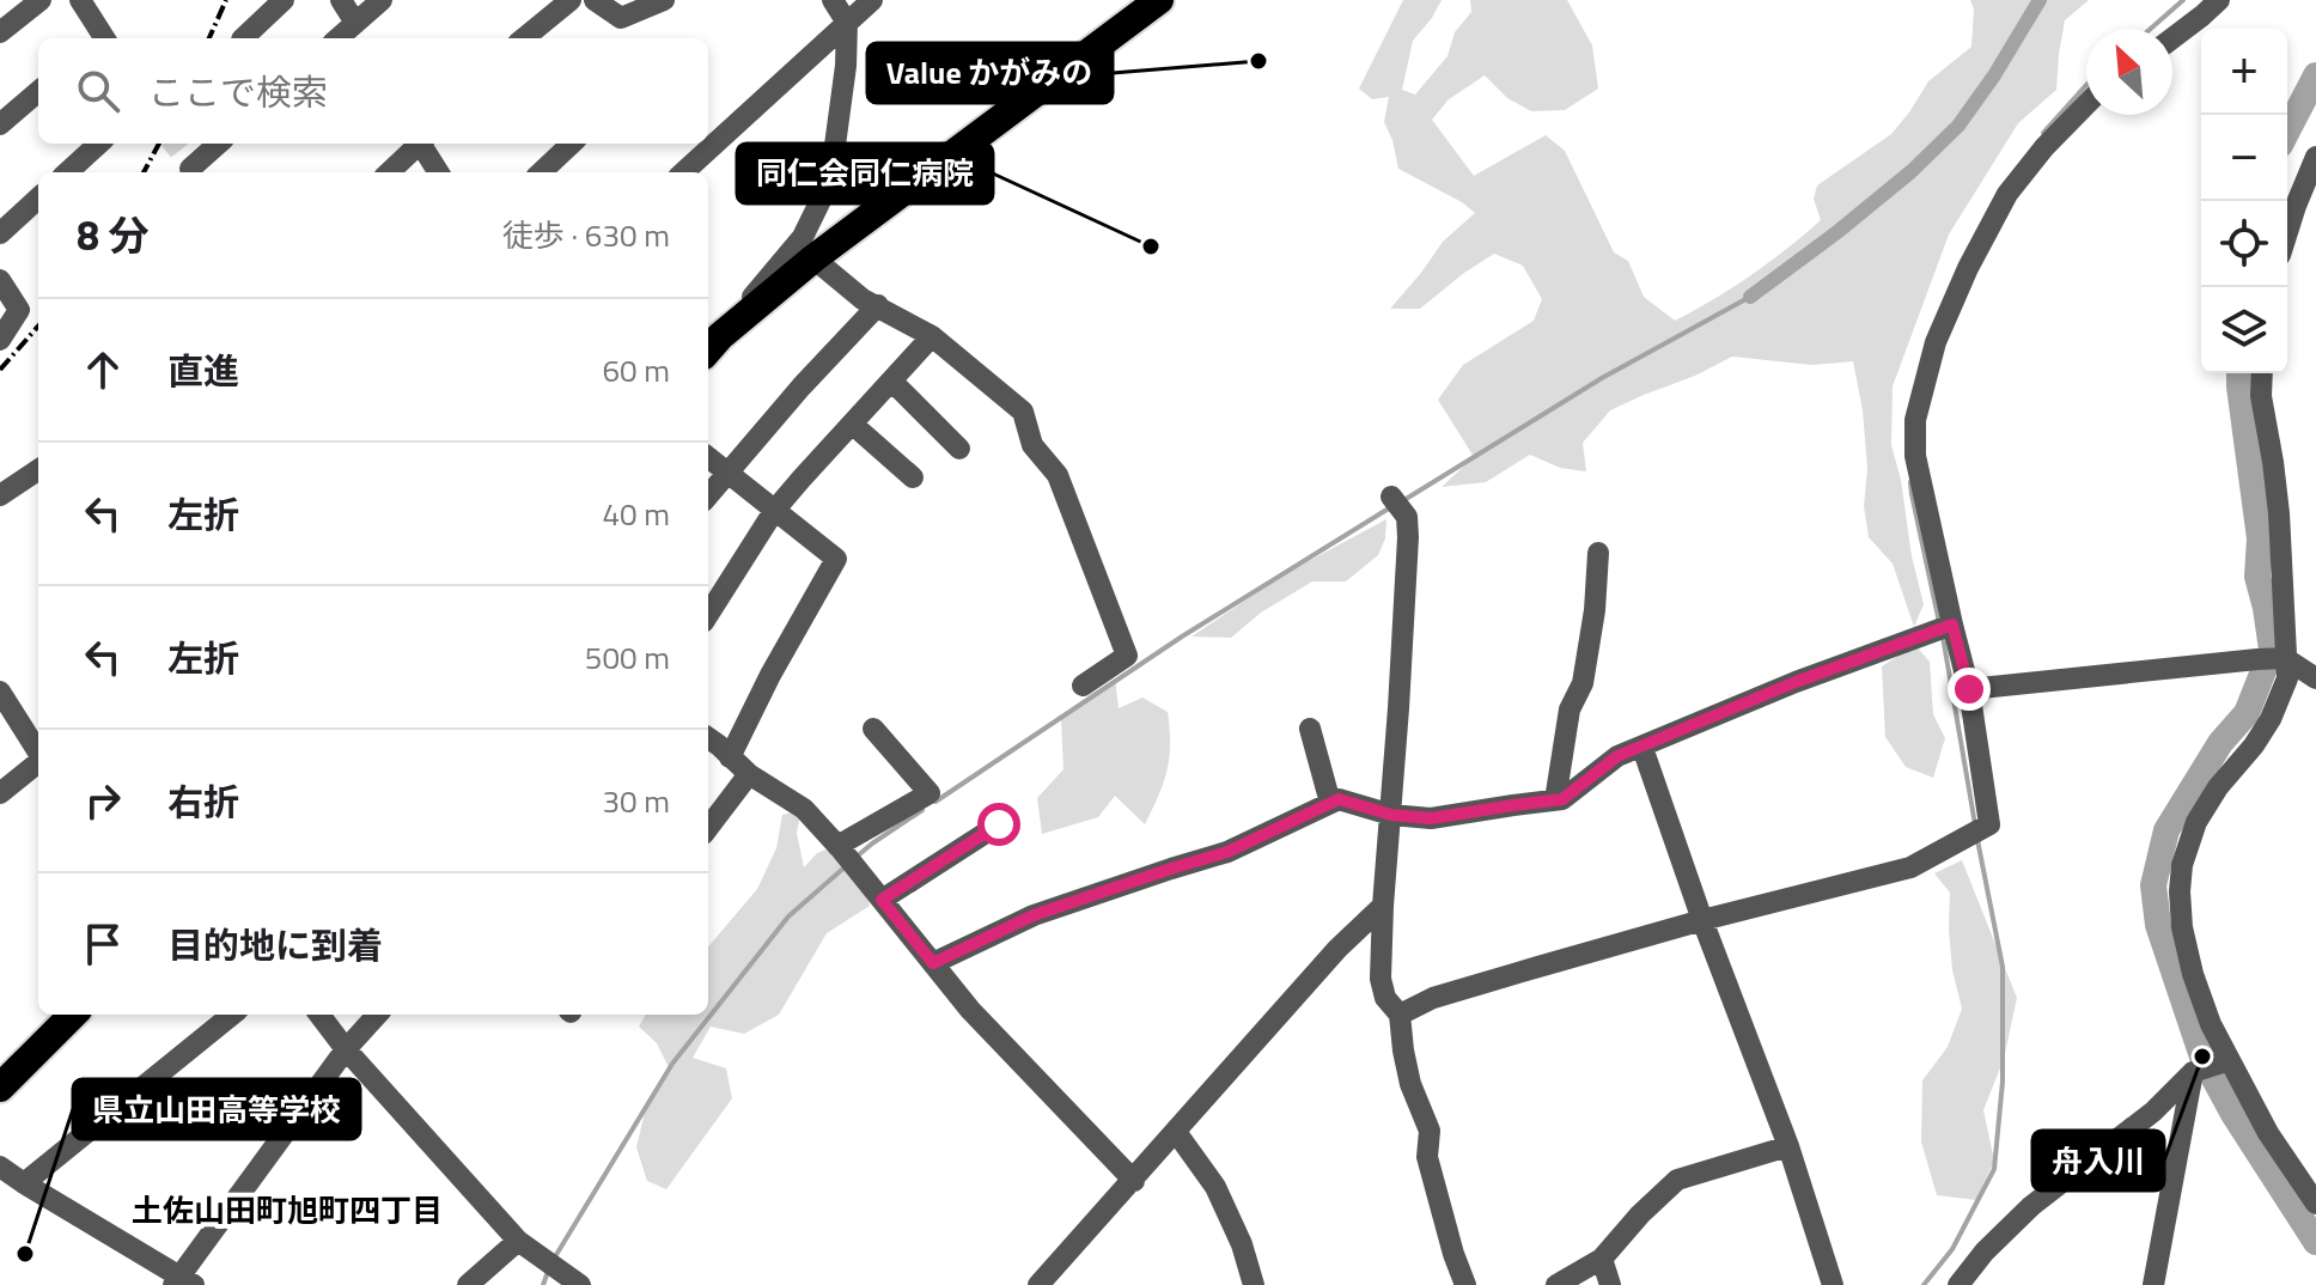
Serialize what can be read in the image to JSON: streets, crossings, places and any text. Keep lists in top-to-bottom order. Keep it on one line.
{"districts":["土佐山田町旭町四丁目"],"places":["Value かがみの","同仁会同仁病院","舟入川","県立山田高等学校"],"north":"top left","page":{"map_buttons":["+","−"],"search":"ここで検索","heading":["8 分","徒歩 · 630 m"],"list":[["直進","60 m"],["左折","40 m"],["左折","500 m"],["右折","30 m"],"目的地に到着"]}}
